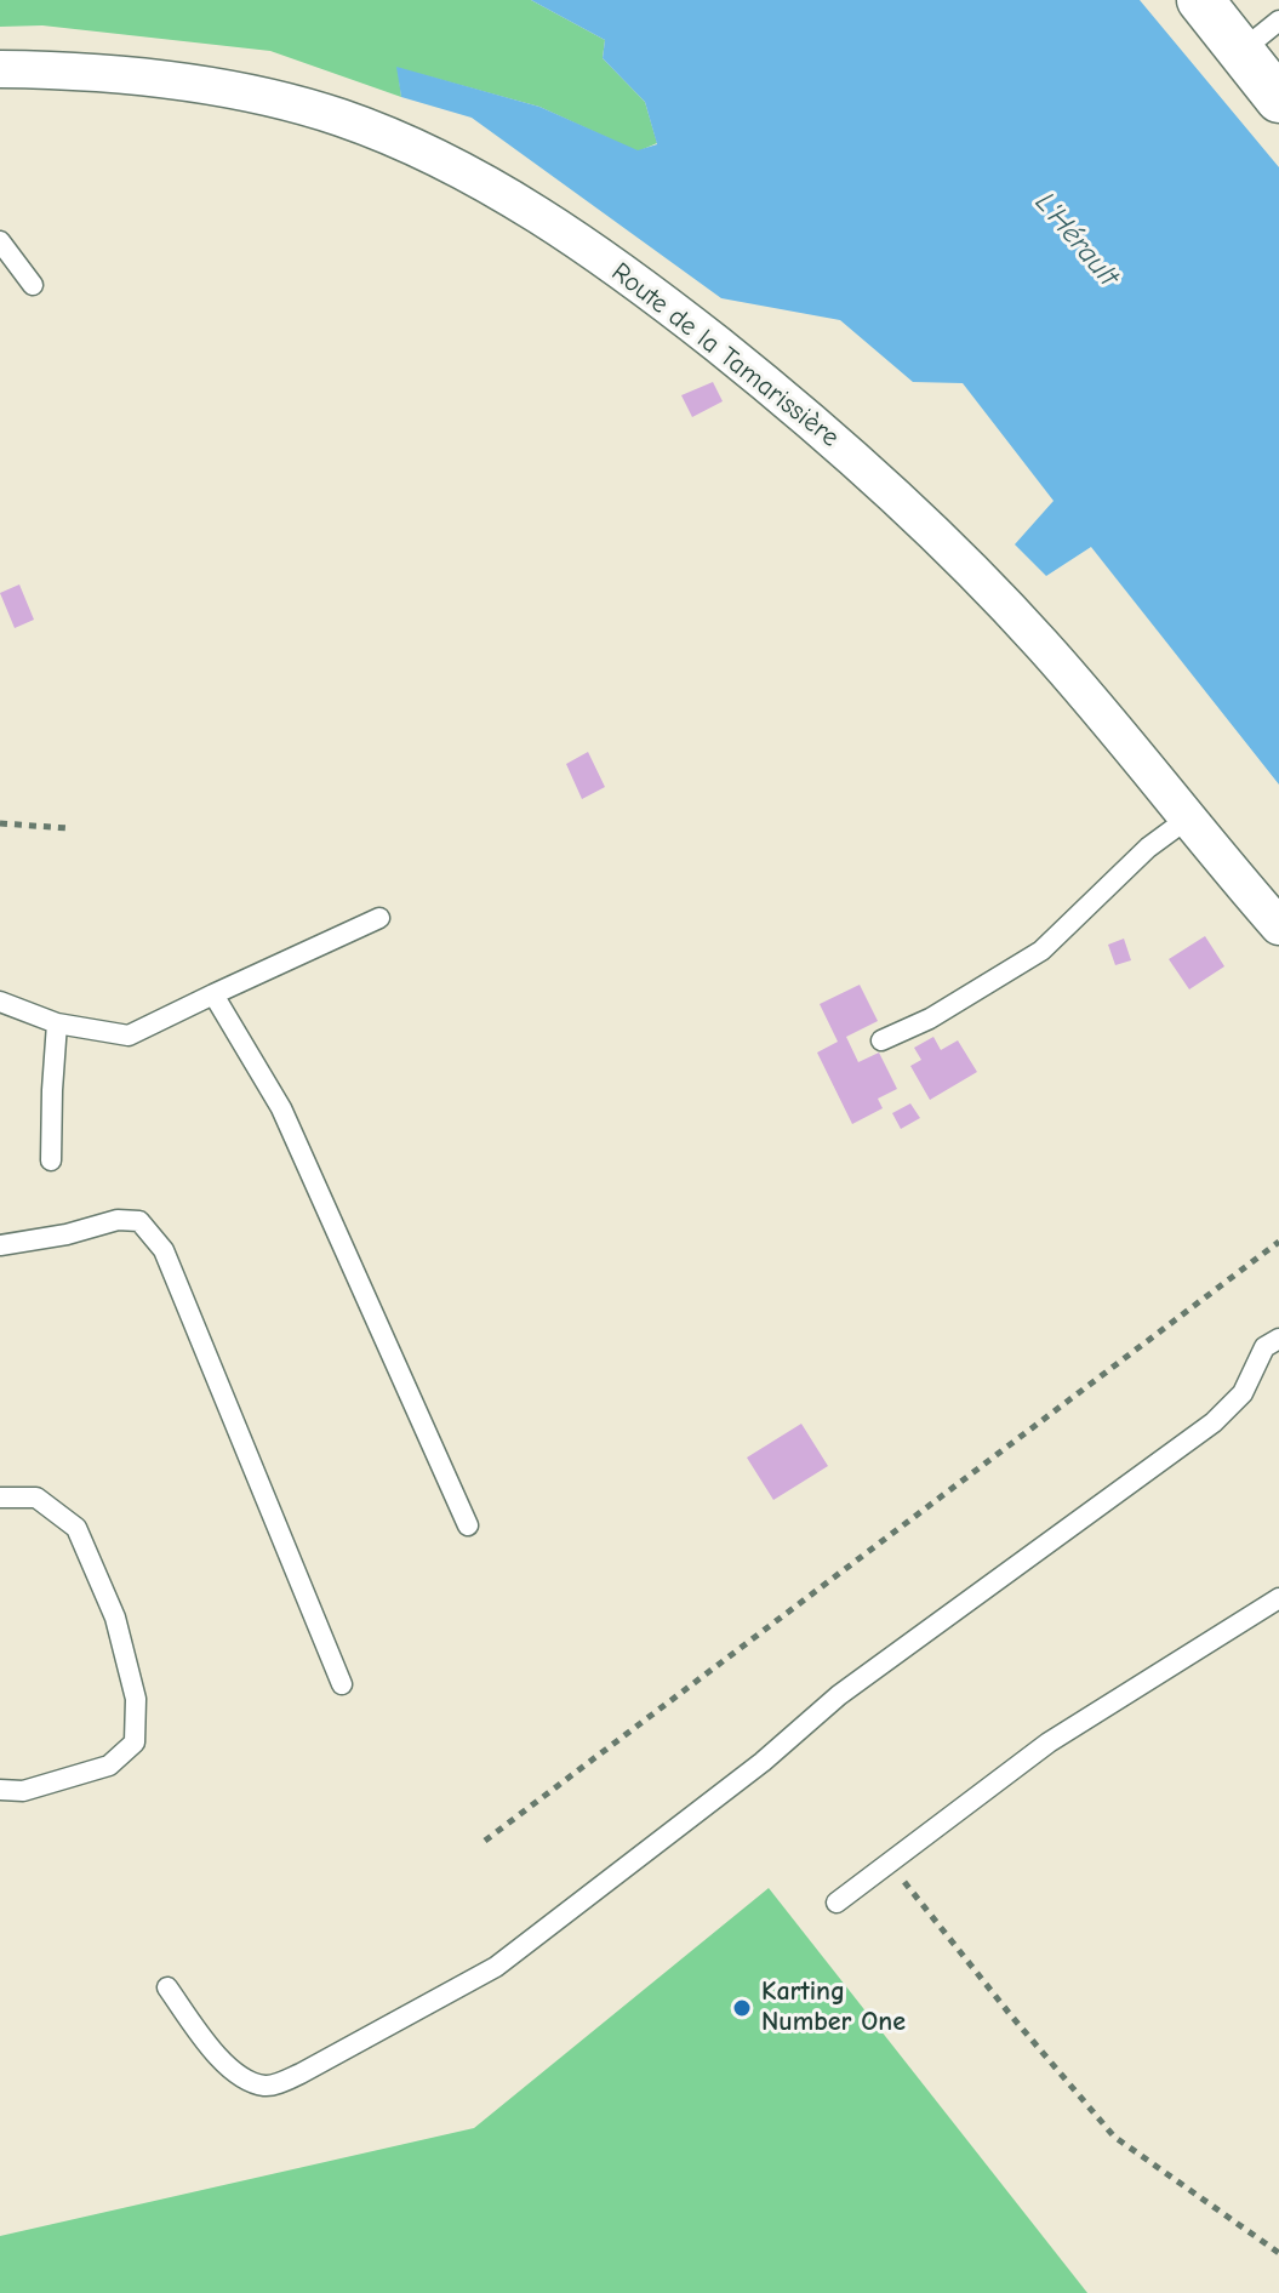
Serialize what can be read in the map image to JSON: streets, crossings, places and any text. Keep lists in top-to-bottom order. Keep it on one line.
{"streets":{"street":["Route de la Tamarissière"]},"water":["L'Hérault"],"places":["Karting Number One"]}
